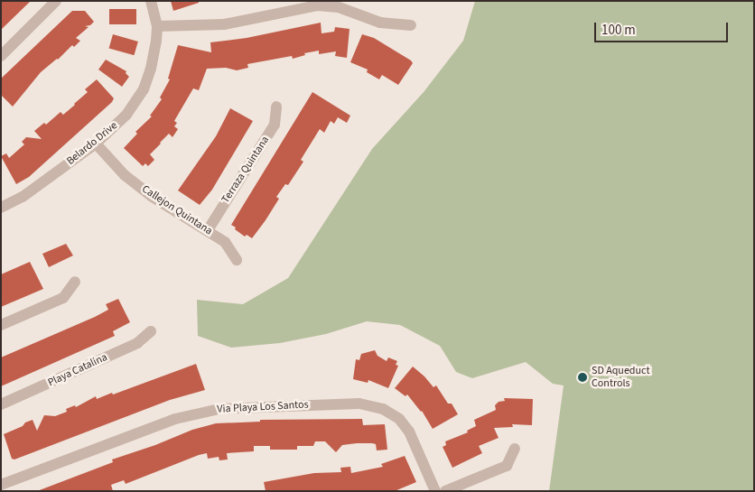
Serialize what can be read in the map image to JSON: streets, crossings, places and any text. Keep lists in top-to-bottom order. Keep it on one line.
{"streets":{"street":["Belardo Drive","Terraza Quintana","Callejon Quintana","Playa Catalina","Via Playa Los Santos"]},"crossings":[["Belardo Drive","Callejon Quintana"],["Terraza Quintana","Callejon Quintana"]],"places":["SD Aqueduct Controls"],"scale_bar":"100 m"}
